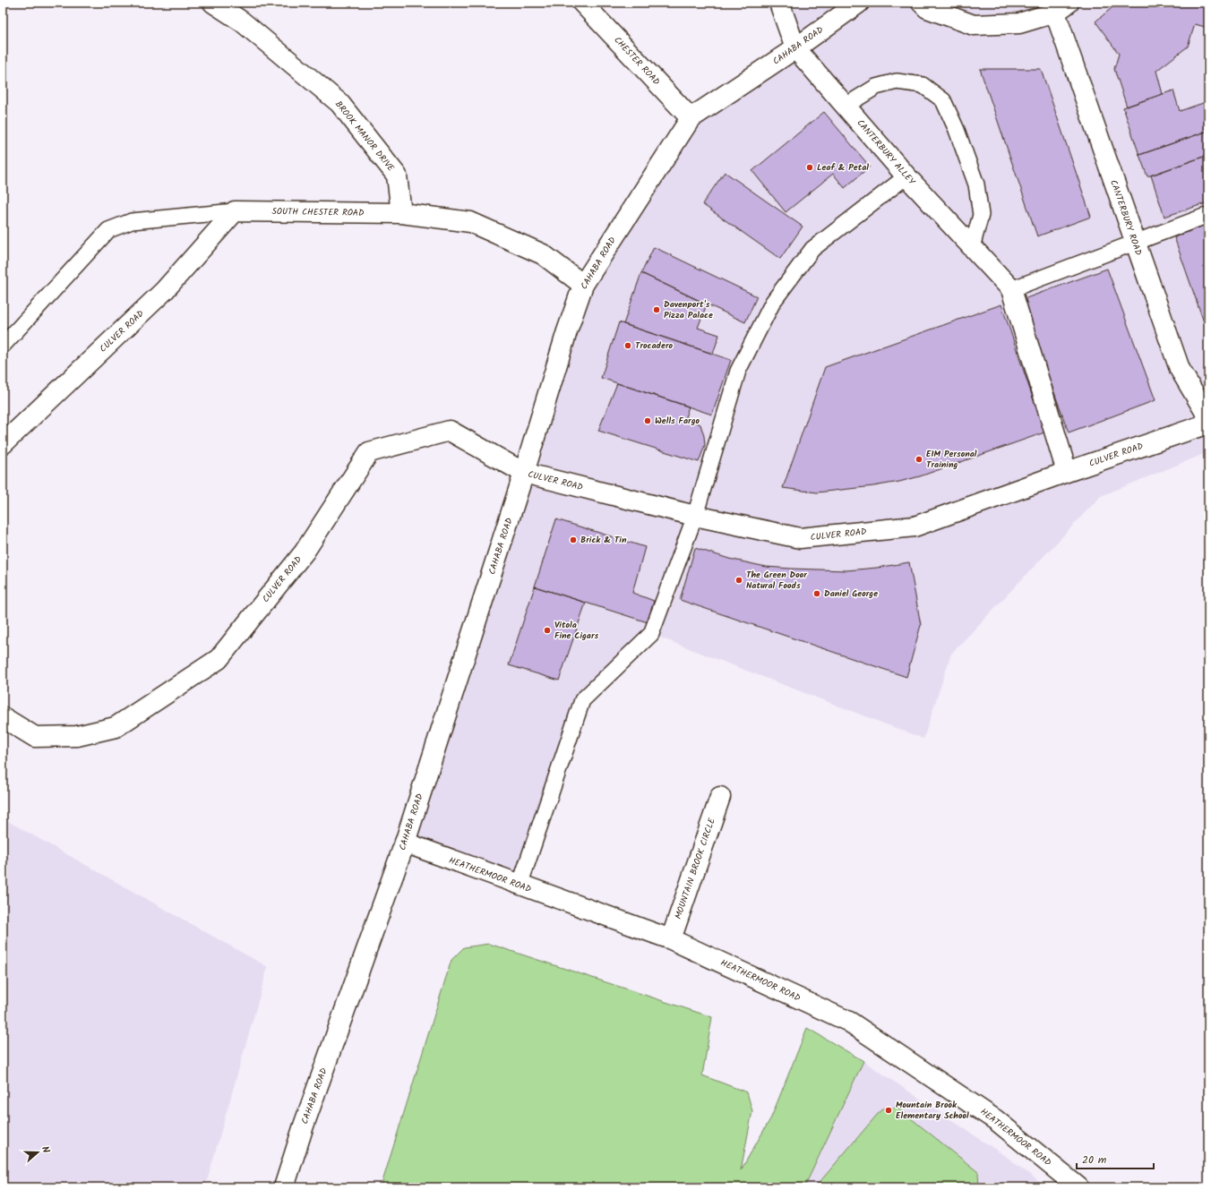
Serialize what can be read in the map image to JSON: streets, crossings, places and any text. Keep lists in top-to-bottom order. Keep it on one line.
{"streets":{"street":["CAHABA ROAD","CHESTER ROAD","BROOK MANOR DRIVE","CANTERBURY ALLEY","SOUTH CHESTER ROAD","CANTERBURY ROAD","CULVER ROAD","MOUNTAIN BROOK CIRCLE","HEATHERMOOR ROAD"]},"crossings":[["CAHABA ROAD","CHESTER ROAD"],["CAHABA ROAD","CANTERBURY ALLEY"],["CAHABA ROAD","CULVER ROAD"],["CAHABA ROAD","HEATHERMOOR ROAD"],["BROOK MANOR DRIVE","SOUTH CHESTER ROAD"],["SOUTH CHESTER ROAD","CULVER ROAD"],["MOUNTAIN BROOK CIRCLE","HEATHERMOOR ROAD"]],"places":["Leaf & Petal","Davenport's Pizza Palace","Trocadero","Wells Fargo","EIM Personal Training","Brick & Tin","The Green Door Natural Foods","Daniel George","Vitola Fine Cigars","Mountain Brook Elementary School"],"scale_bar":"20 m","north":"right"}
